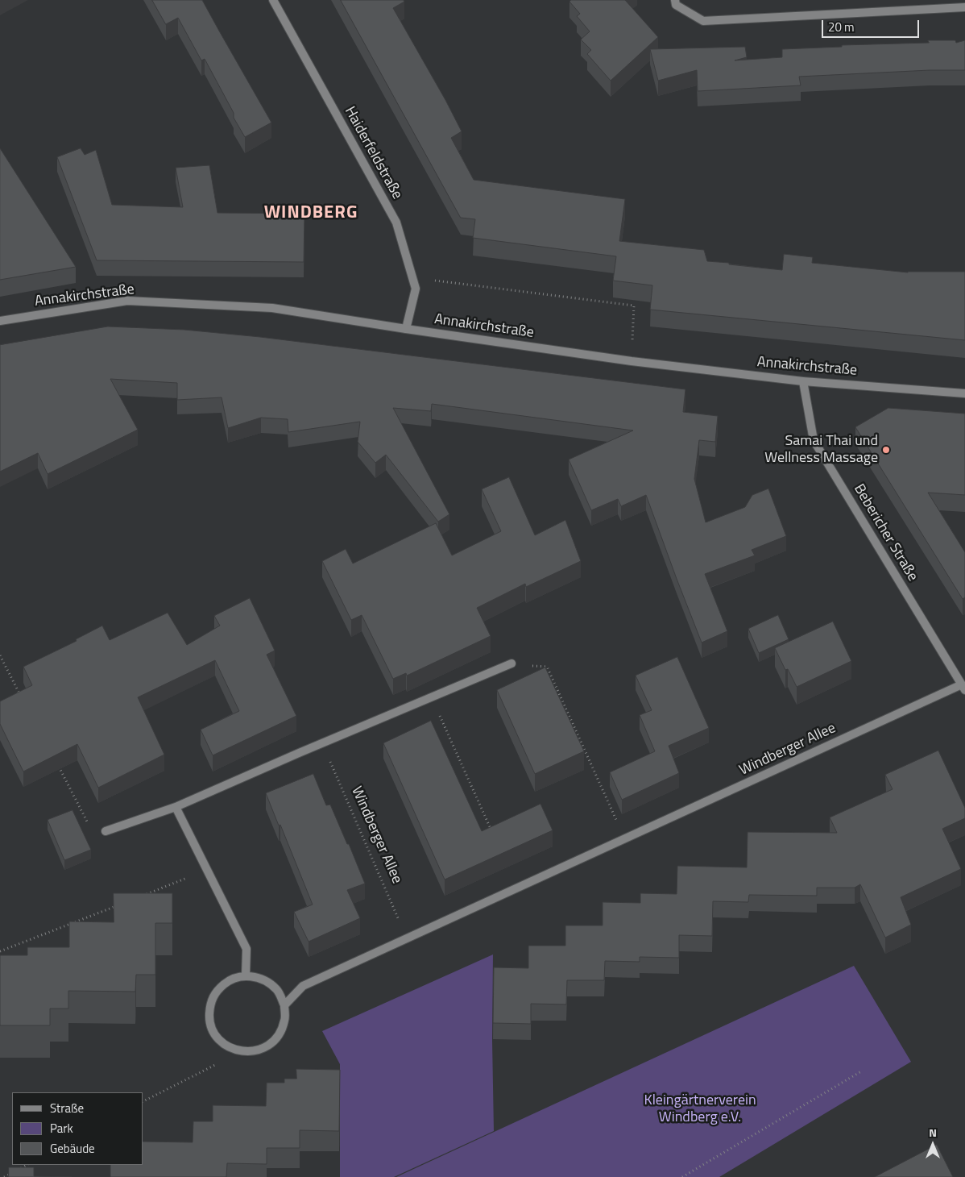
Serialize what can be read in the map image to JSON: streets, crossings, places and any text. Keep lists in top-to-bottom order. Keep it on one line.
{"streets":{"street":["Haiderfeldstraße","Annakirchstraße","Bebericher Straße","Windberger Allee"]},"crossings":[["Haiderfeldstraße","Annakirchstraße"],["Annakirchstraße","Bebericher Straße"],["Bebericher Straße","Windberger Allee"]],"districts":["WINDBERG"],"parks":["Kleingärtnerverein Windberg e.V."],"places":["Samai Thai und Wellness Massage"],"legend":["Straße","Park","Gebäude"],"scale_bar":"20 m","north":"top"}
